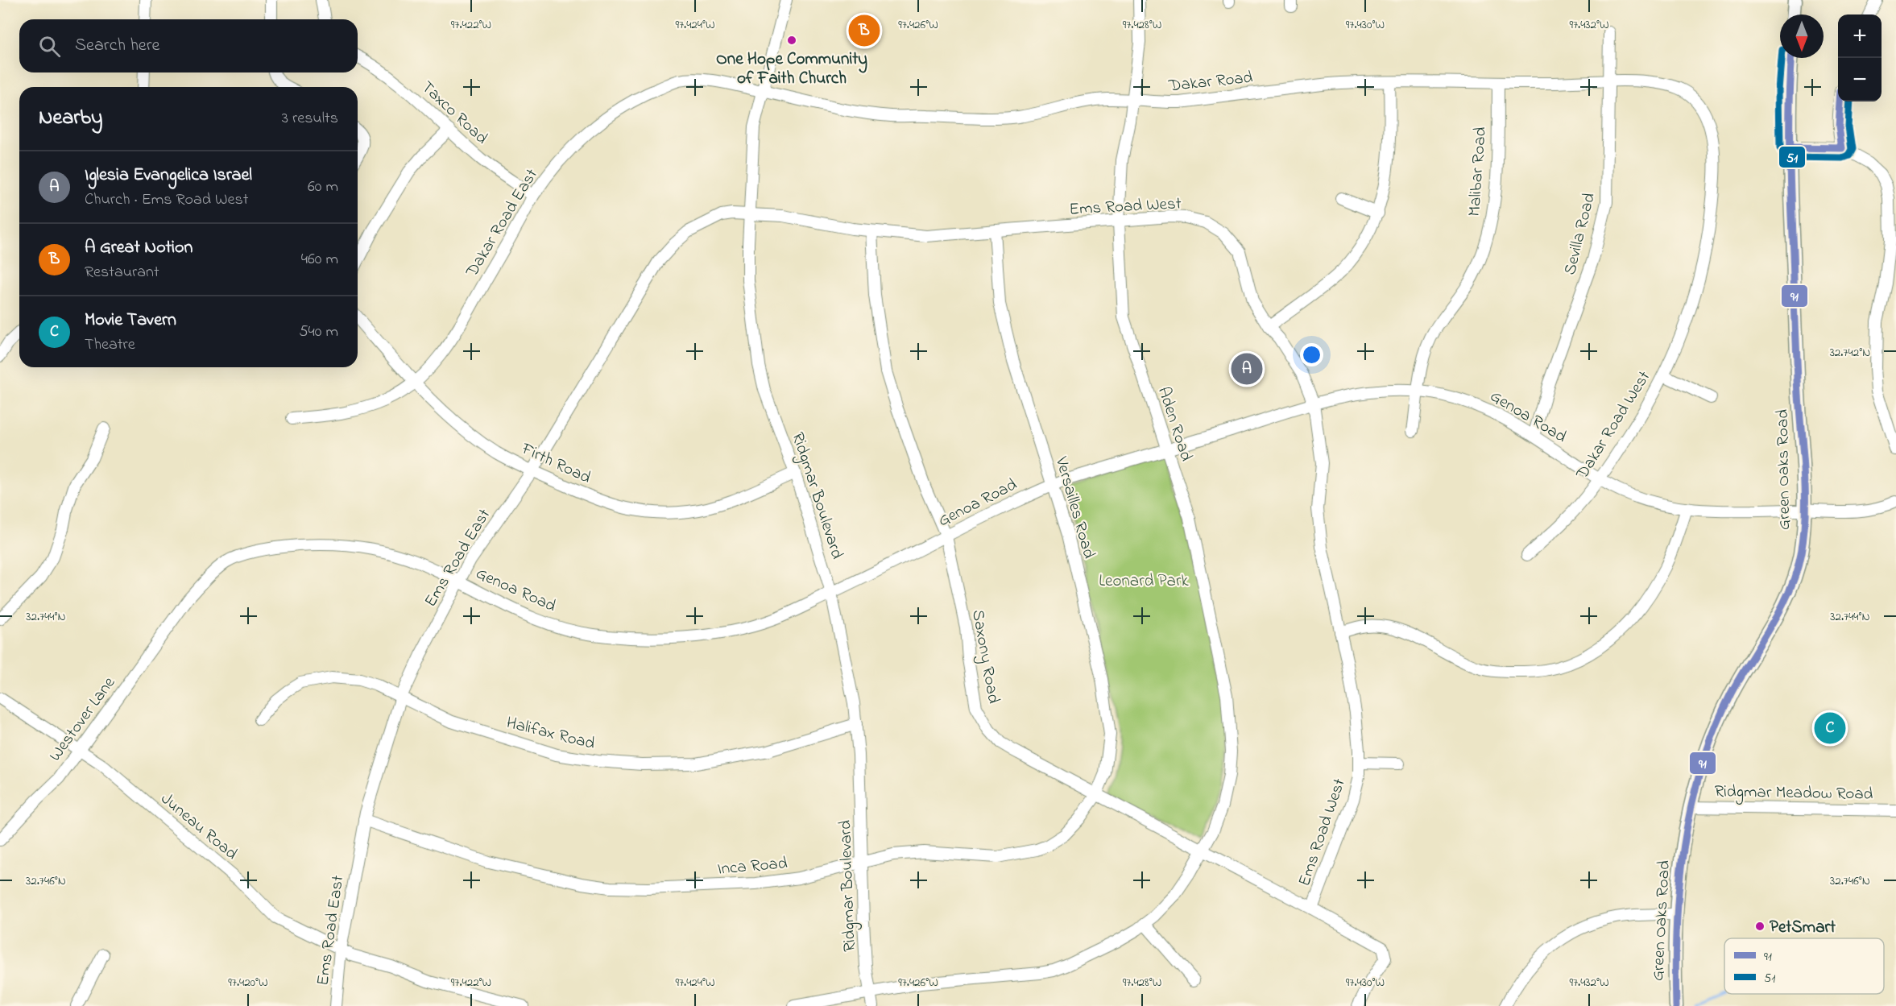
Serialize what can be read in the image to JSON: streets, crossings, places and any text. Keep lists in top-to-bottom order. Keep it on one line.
{"streets":{"main road":["Green Oaks Road"],"street":["Dakar Road","Taxco Road","Malibar Road","Ems Road West","Dakar Road East","Sevilla Road","Genoa Road","Aden Road","Dakar Road West","Firth Road","Ridgmar Boulevard","Versailles Road","Ems Road East","Saxony Road","Westover Lane","Halifax Road","Ridgmar Meadow Road","Juneau Road","Inca Road"]},"crossings":[["Dakar Road","Malibar Road"],["Dakar Road","Dakar Road East"],["Dakar Road","Sevilla Road"],["Dakar Road","Aden Road"],["Dakar Road","Dakar Road West"],["Dakar Road","Ridgmar Boulevard"],["Taxco Road","Dakar Road East"],["Malibar Road","Genoa Road"],["Ems Road West","Genoa Road"],["Ems Road West","Aden Road"],["Ems Road West","Ridgmar Boulevard"],["Ems Road West","Versailles Road"],["Ems Road West","Ems Road East"],["Ems Road West","Saxony Road"],["Dakar Road East","Firth Road"],["Dakar Road East","Ridgmar Boulevard"],["Sevilla Road","Genoa Road"],["Sevilla Road","Dakar Road West"],["Genoa Road","Aden Road"],["Genoa Road","Dakar Road West"],["Genoa Road","Green Oaks Road"],["Genoa Road","Ridgmar Boulevard"],["Genoa Road","Versailles Road"],["Genoa Road","Ems Road East"],["Genoa Road","Saxony Road"],["Genoa Road","Westover Lane"],["Aden Road","Saxony Road"],["Firth Road","Ridgmar Boulevard"],["Firth Road","Ems Road East"],["Green Oaks Road","Ridgmar Meadow Road"],["Ridgmar Boulevard","Ems Road East"],["Ridgmar Boulevard","Halifax Road"],["Ridgmar Boulevard","Inca Road"],["Versailles Road","Saxony Road"],["Versailles Road","Inca Road"],["Ems Road East","Halifax Road"],["Ems Road East","Juneau Road"],["Ems Road East","Inca Road"],["Saxony Road","Inca Road"],["Westover Lane","Juneau Road"]],"parks":["Leonard Park"],"places":["One Hope Community of Faith Church","PetSmart"],"lines":["transit line 91","transit line 51"],"legend":["91","51"],"north":"bottom","page":{"pins":["B","A","C"],"map_buttons":["+","−"],"search":"Search here","heading":["Nearby","3 results"],"list":[{"mark":"A","name":"Iglesia Evangelica Israel","note":"Church · Ems Road West","value":"60 m"},{"mark":"B","name":"A Great Notion","note":"Restaurant","value":"460 m"},{"mark":"C","name":"Movie Tavern","note":"Theatre","value":"540 m"}]},"coordinates":["97.422°W","97.424°W","97.426°W","97.428°W","97.430°W","97.432°W","32.742°N","32.744°N","32.746°N","97.420°W"]}
